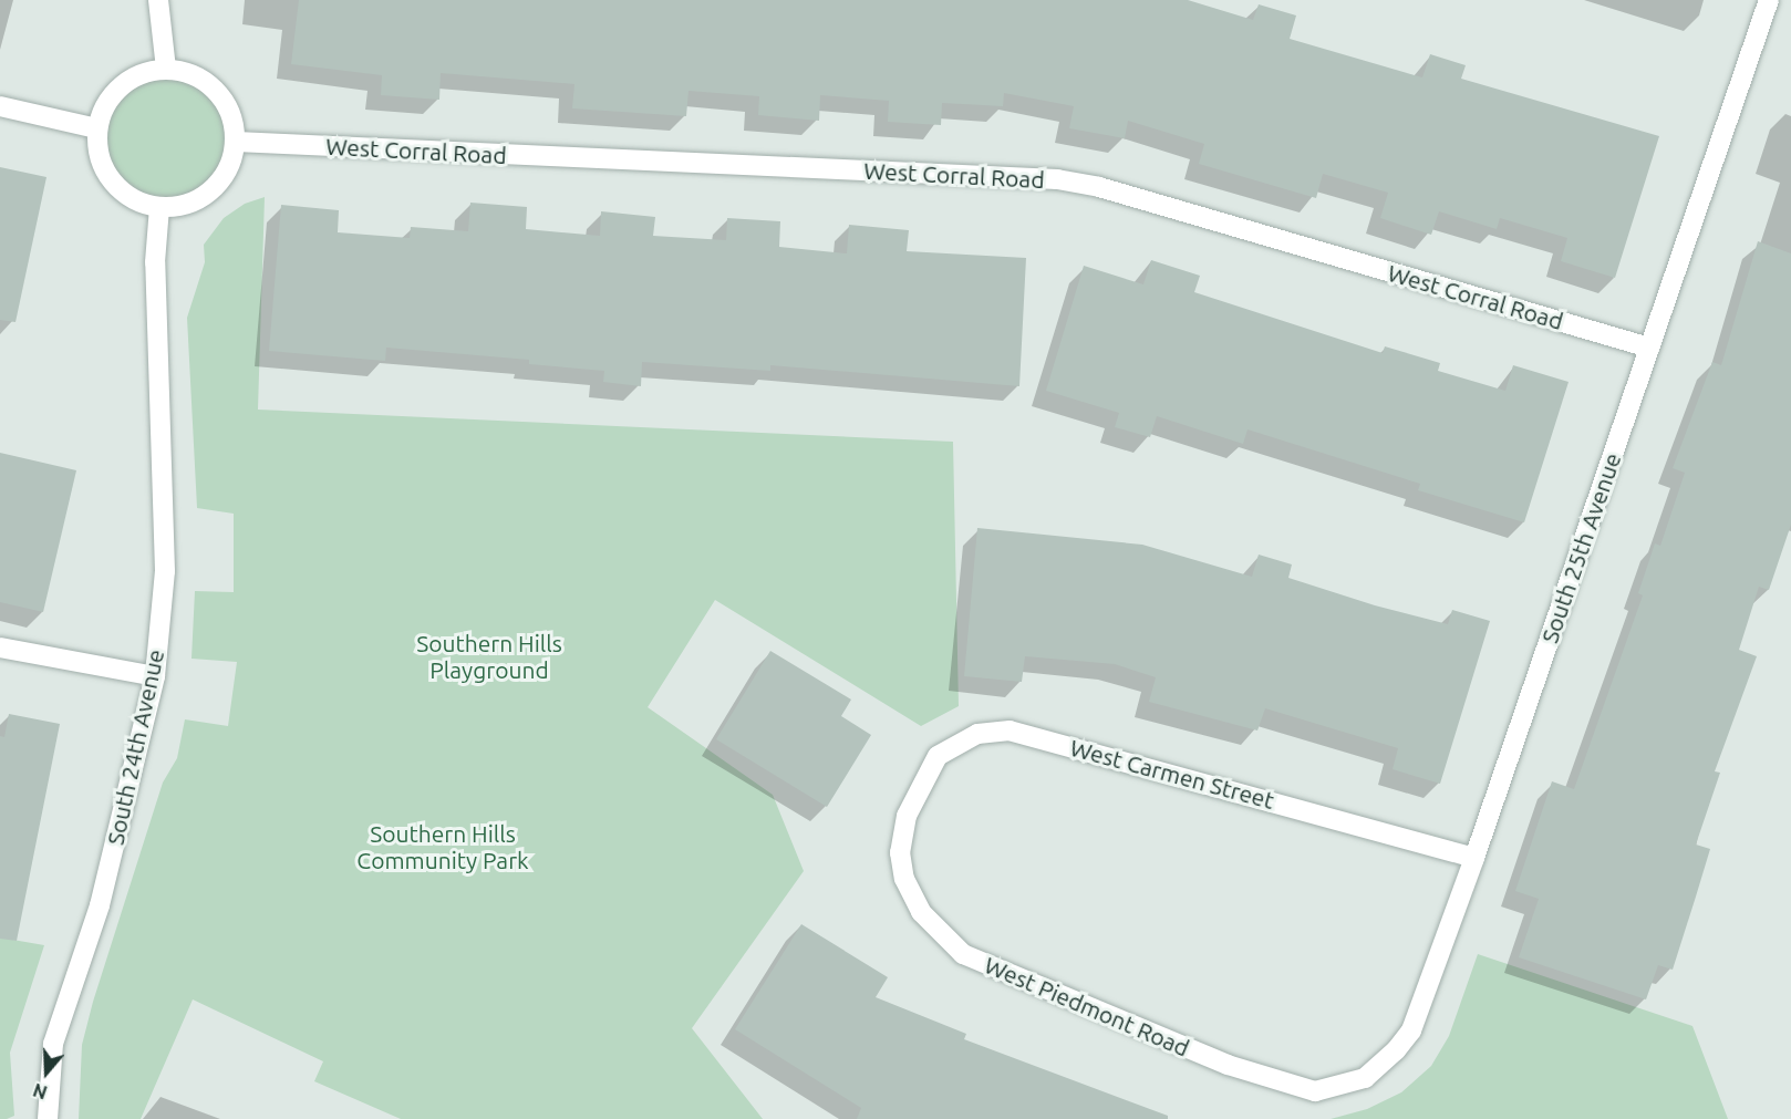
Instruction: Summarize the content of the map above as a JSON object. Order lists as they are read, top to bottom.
{
  "streets": {
    "street": [
      "West Corral Road",
      "South 25th Avenue",
      "South 24th Avenue",
      "West Carmen Street",
      "West Piedmont Road"
    ]
  },
  "crossings": [
    ["West Corral Road", "South 25th Avenue"],
    ["West Corral Road", "South 24th Avenue"],
    ["South 25th Avenue", "West Carmen Street"],
    ["South 25th Avenue", "West Piedmont Road"],
    ["West Carmen Street", "West Piedmont Road"]
  ],
  "parks": ["Southern Hills Playground", "Southern Hills Community Park"],
  "north": "bottom"
}
